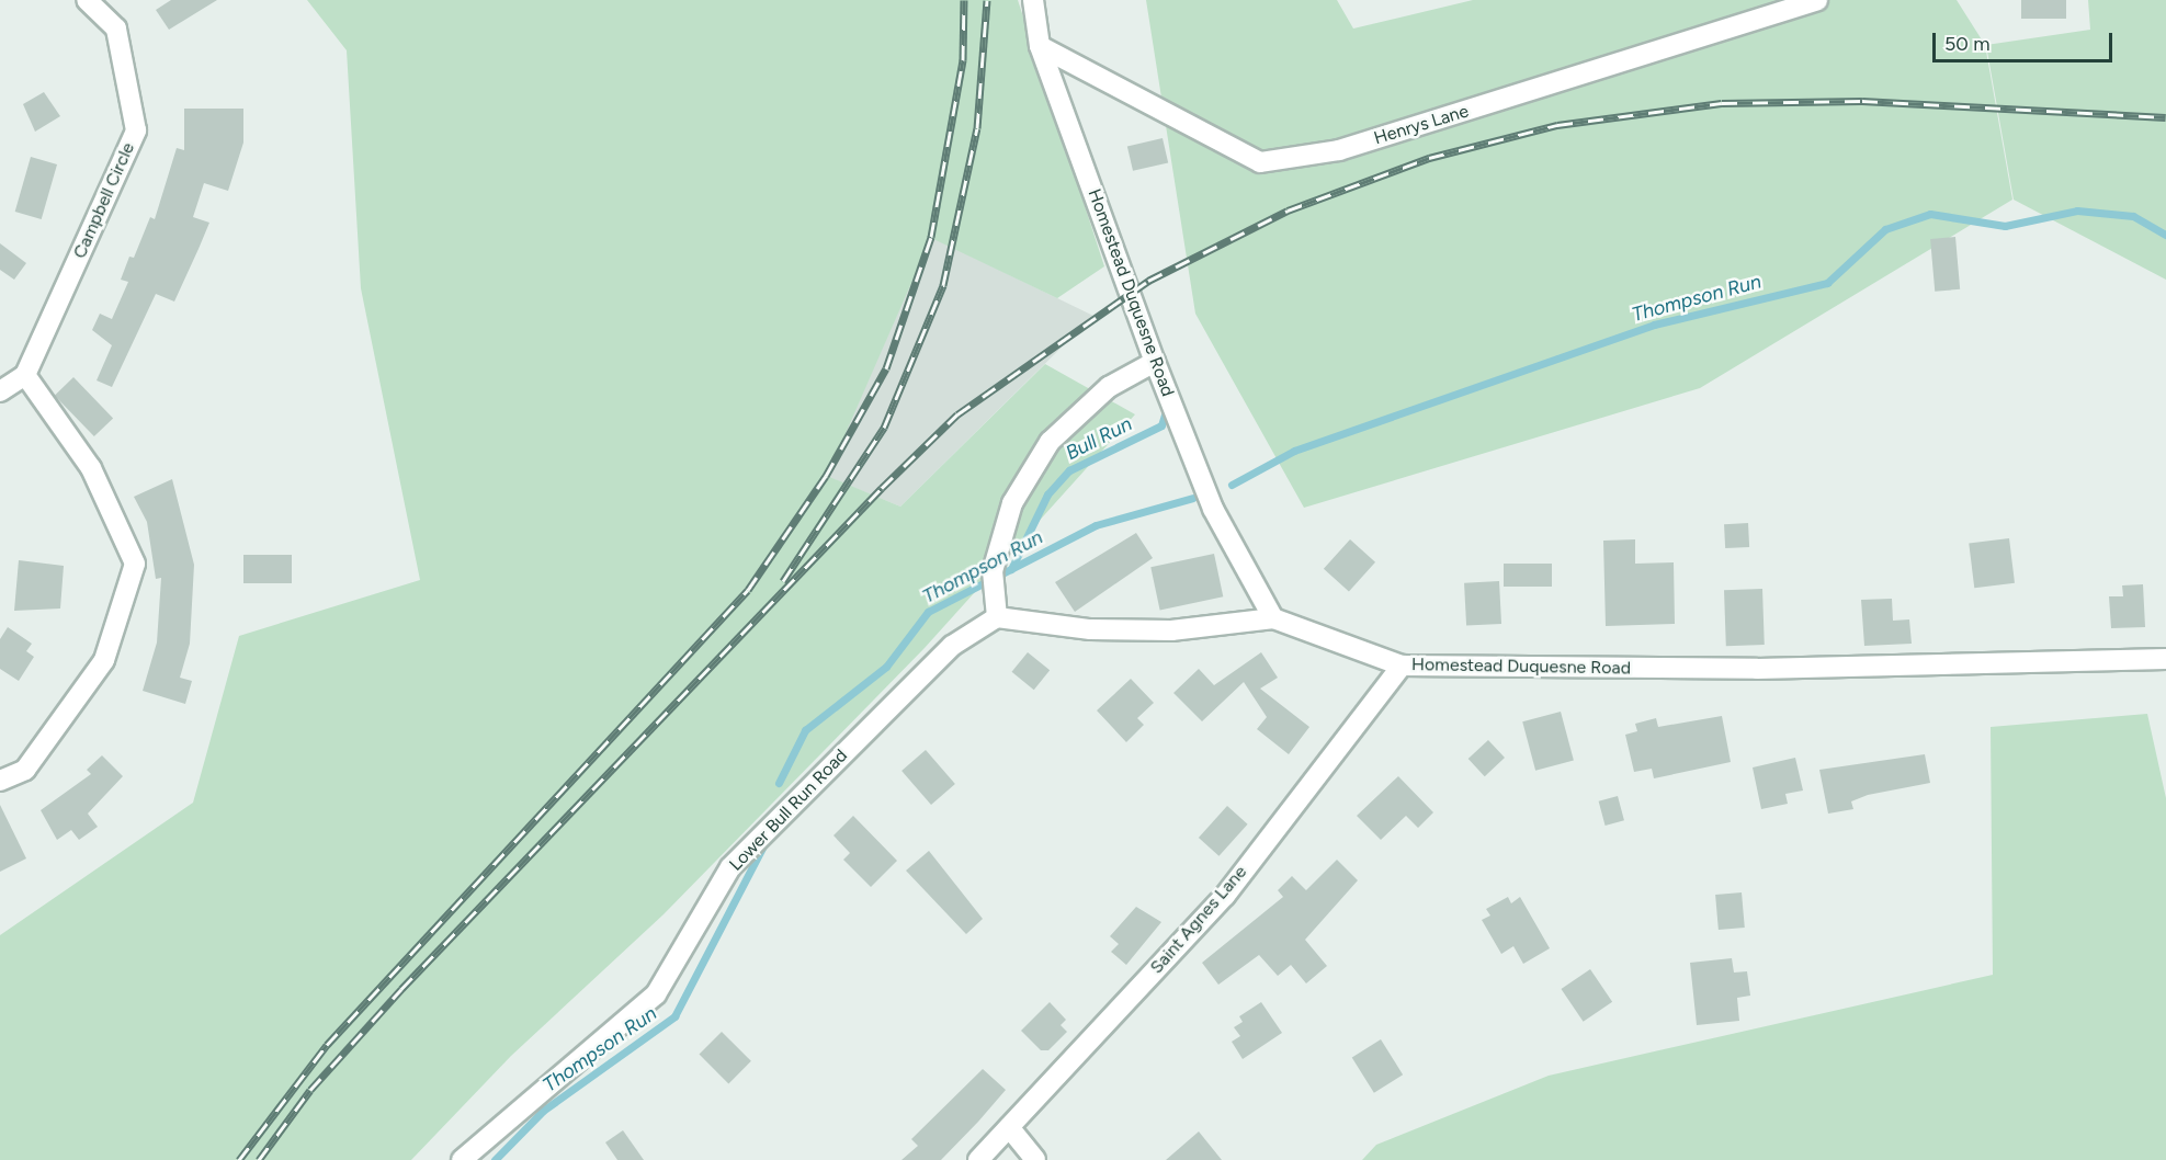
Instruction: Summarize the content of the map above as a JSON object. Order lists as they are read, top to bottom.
{
  "streets": {
    "street": [
      "Henrys Lane",
      "Campbell Circle",
      "Homestead Duquesne Road",
      "Lower Bull Run Road",
      "Saint Agnes Lane"
    ]
  },
  "crossings": [
    ["Henrys Lane", "Homestead Duquesne Road"],
    ["Homestead Duquesne Road", "Saint Agnes Lane"]
  ],
  "water": ["Thompson Run", "Bull Run"],
  "scale_bar": "50 m"
}
